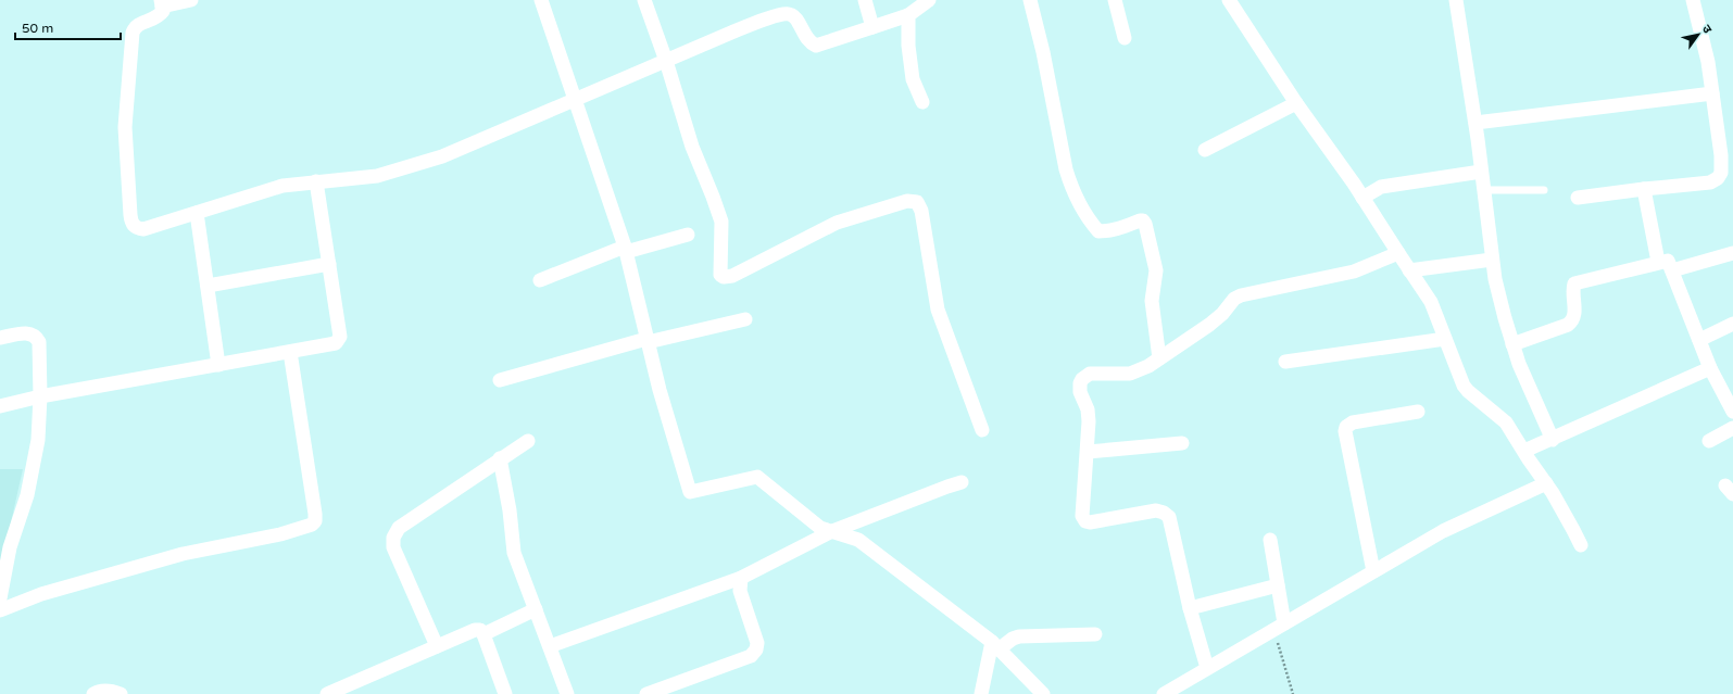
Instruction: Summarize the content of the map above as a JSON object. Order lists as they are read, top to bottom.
{
  "scale_bar": "50 m",
  "north": "top right"
}
